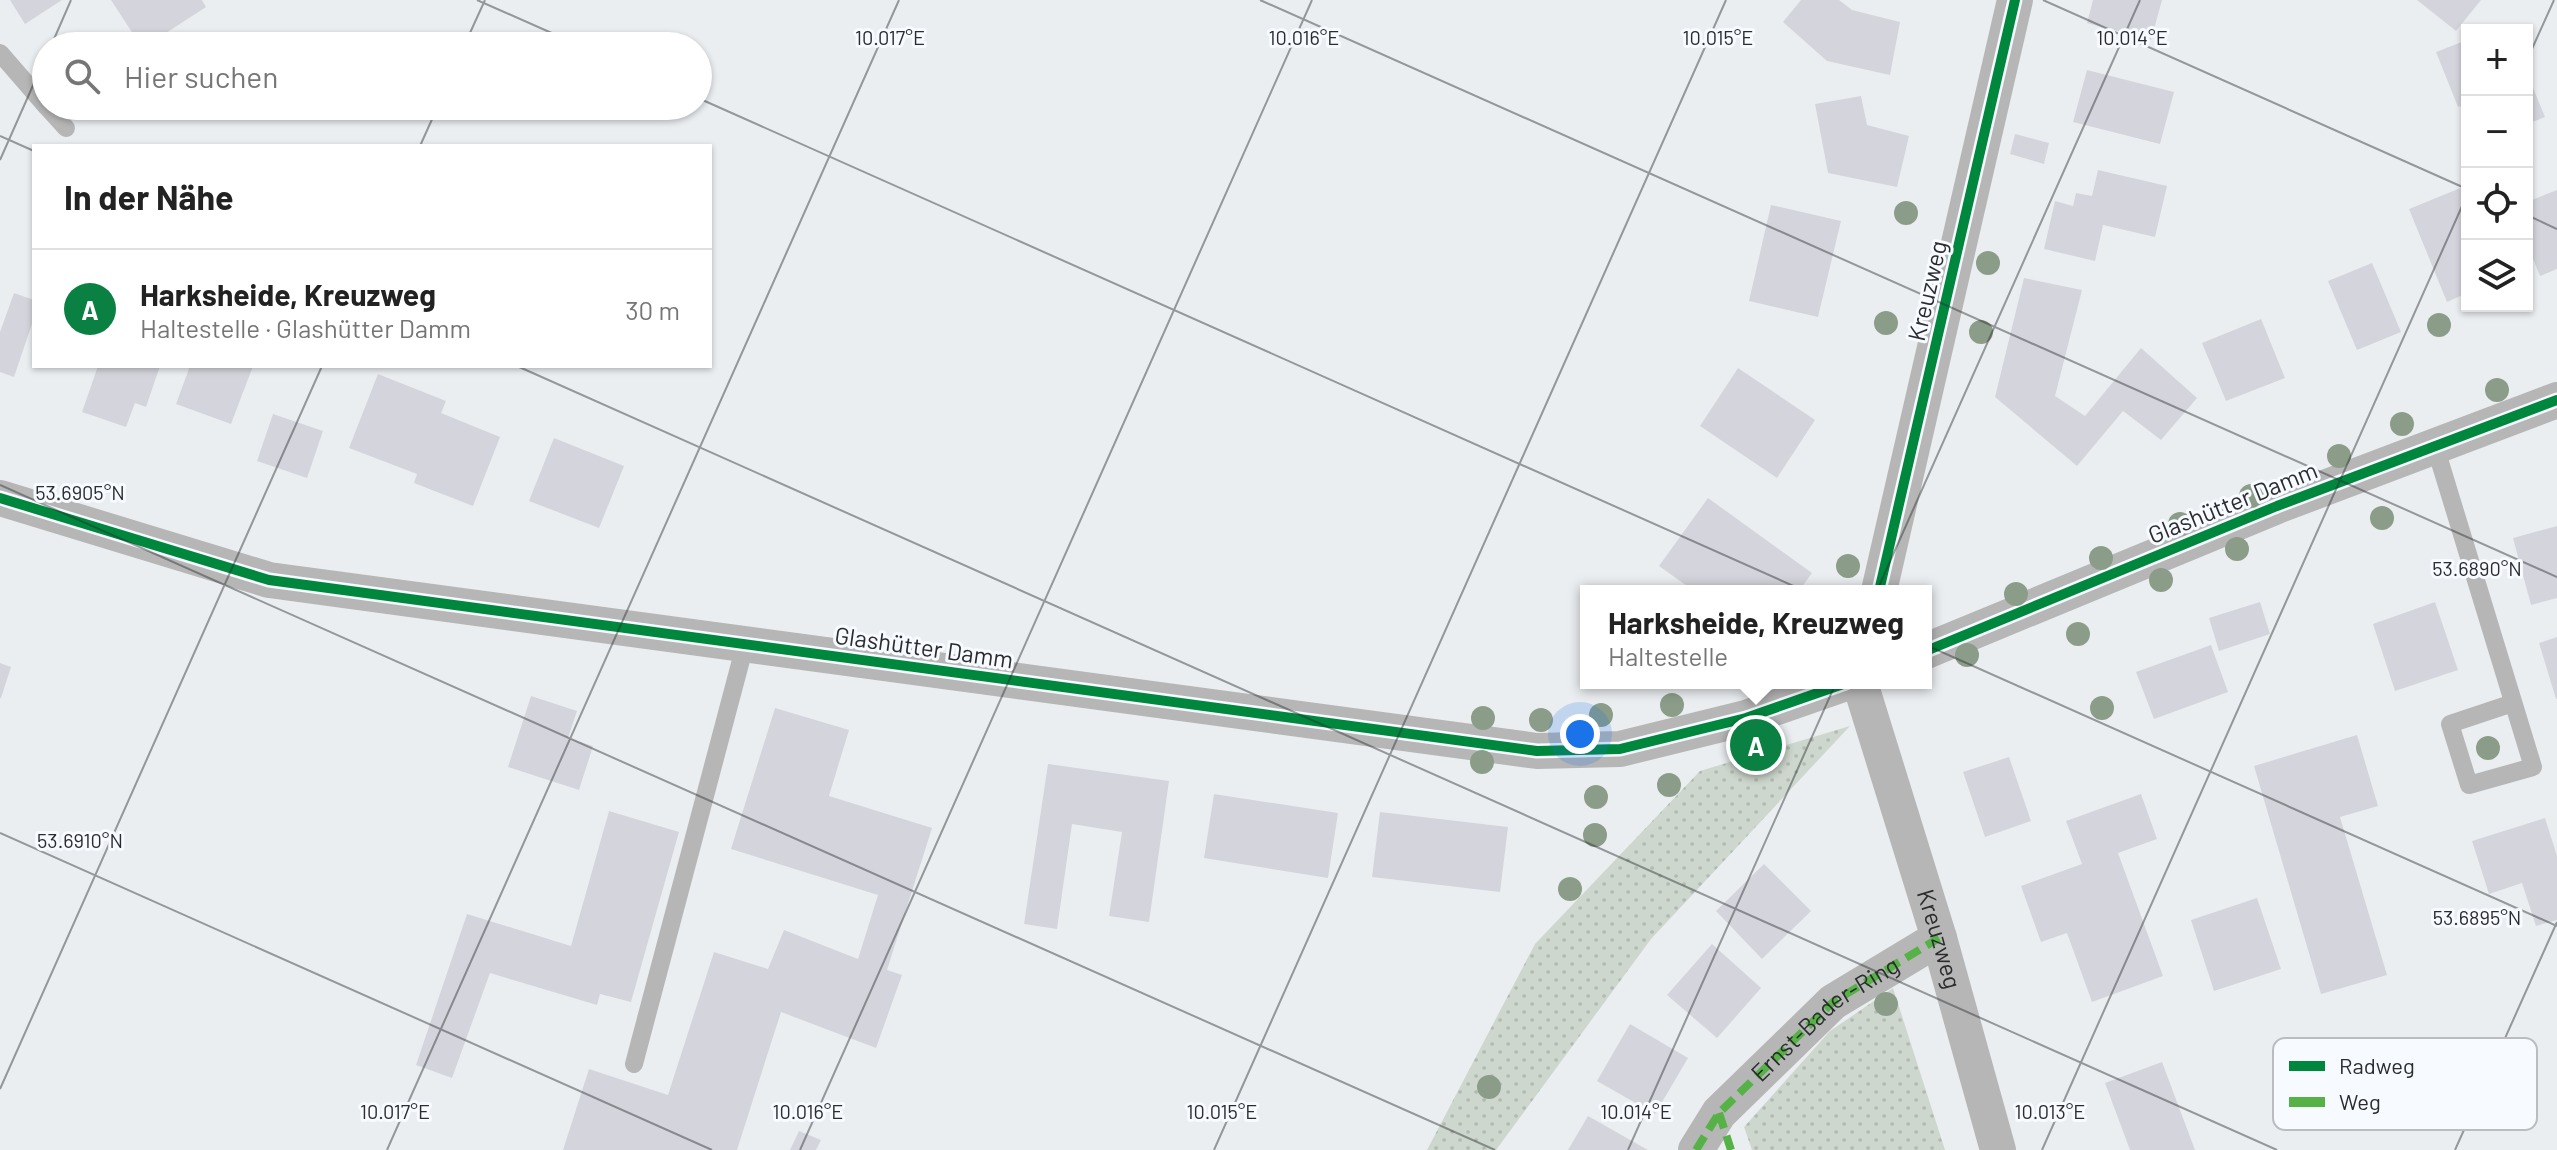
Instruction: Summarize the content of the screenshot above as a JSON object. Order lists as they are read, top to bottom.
{
  "streets": {
    "street": ["Kreuzweg", "Glashütter Damm", "Ernst-Bader-Ring"]
  },
  "crossings": [
    ["Kreuzweg", "Ernst-Bader-Ring"]
  ],
  "legend": ["Radweg", "Weg"],
  "page": {
    "map_buttons": ["+", "−"],
    "search": "Hier suchen",
    "heading": "In der Nähe",
    "list": [
      {
        "mark": "A",
        "name": "Harksheide, Kreuzweg",
        "note": "Haltestelle · Glashütter Damm",
        "value": "30 m"
      }
    ],
    "popup": ["Harksheide, Kreuzweg", "Haltestelle"],
    "pins": "A"
  },
  "coordinates": [
    "10.017°E",
    "10.016°E",
    "10.015°E",
    "10.014°E",
    "53.6905°N",
    "53.6890°N",
    "53.6910°N",
    "53.6895°N",
    "10.013°E"
  ]
}
